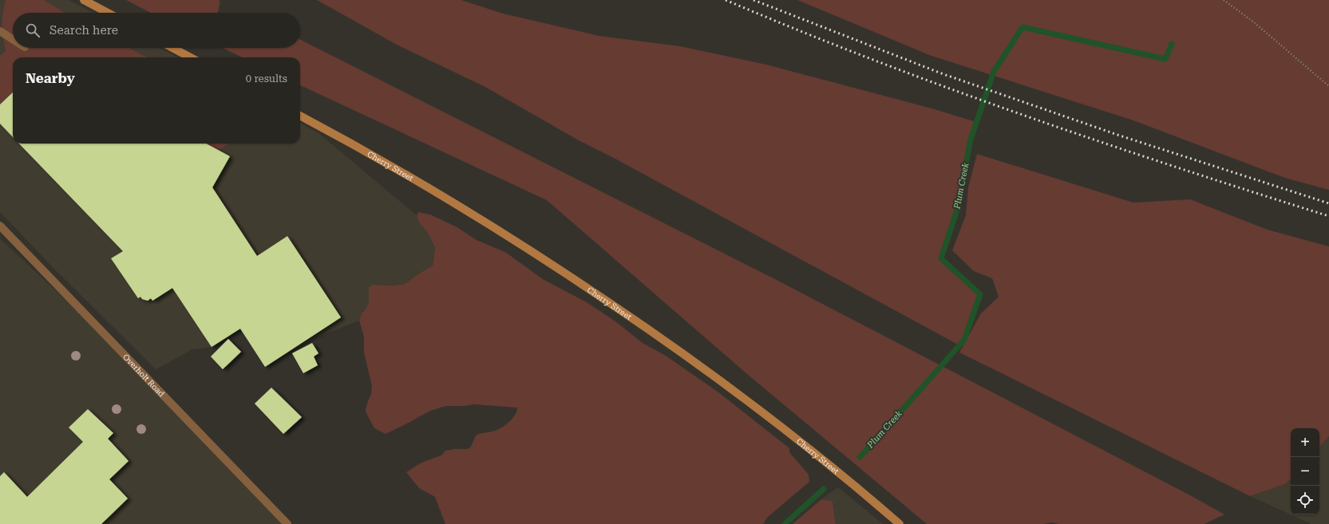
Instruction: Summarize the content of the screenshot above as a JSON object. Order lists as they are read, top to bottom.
{
  "streets": {
    "street": ["Cherry Street", "Overholt Road"]
  },
  "water": ["Plum Creek"],
  "page": {
    "search": "Search here",
    "heading": ["Nearby", "0 results"],
    "map_buttons": ["+", "−"]
  }
}
